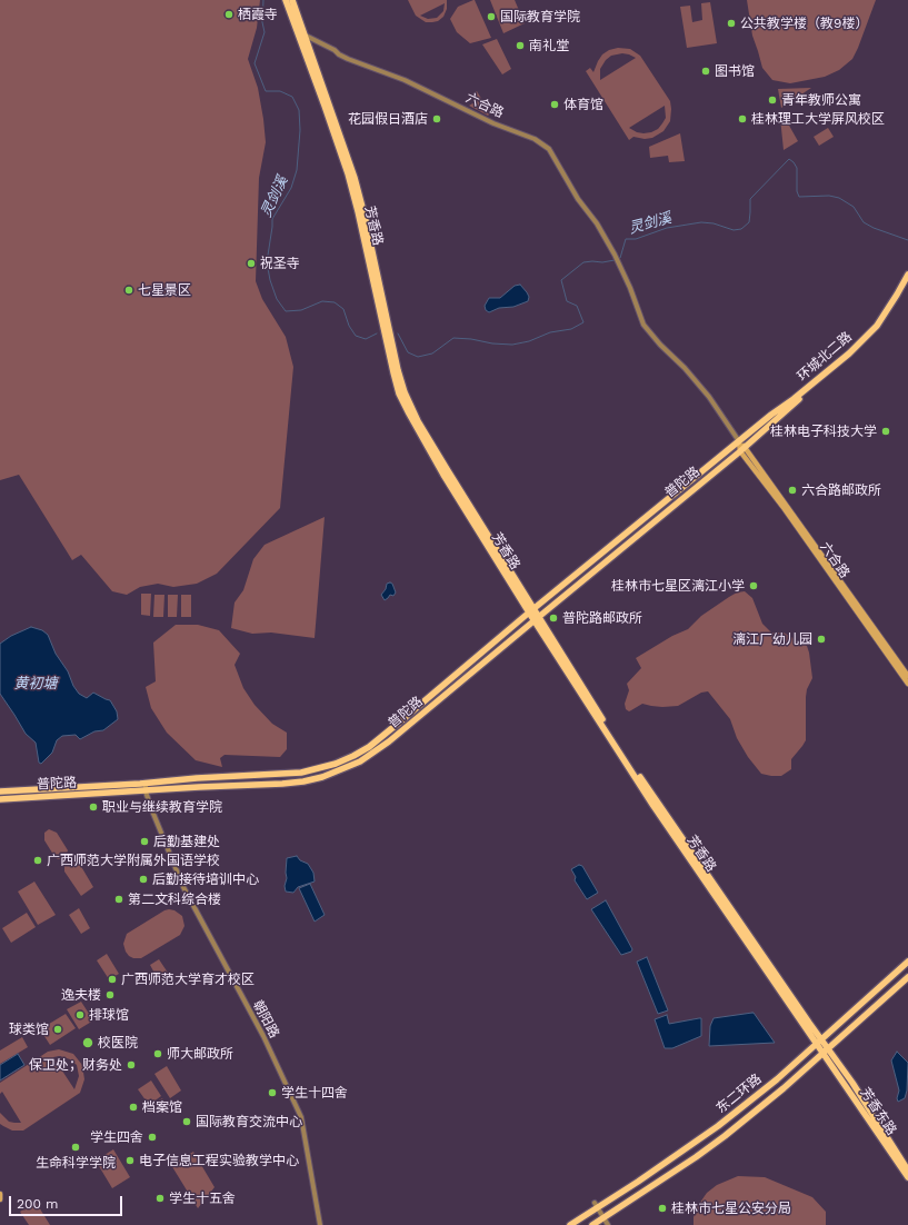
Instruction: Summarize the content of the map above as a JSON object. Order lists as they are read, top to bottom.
{
  "streets": {
    "main road": [
      "六合路",
      "芳香路",
      "环城北二路",
      "普陀路",
      "东二环路",
      "芳香东路"
    ],
    "street": ["朝阳路"]
  },
  "crossings": [
    ["六合路", "芳香路"],
    ["六合路", "环城北二路"],
    ["六合路", "普陀路"],
    ["芳香路", "普陀路"],
    ["芳香路", "东二环路"],
    ["芳香路", "芳香东路"],
    ["环城北二路", "普陀路"],
    ["普陀路", "朝阳路"],
    ["东二环路", "芳香东路"]
  ],
  "water": ["灵剑溪", "黄初塘"],
  "places": [
    "栖霞寺",
    "国际教育学院",
    "公共教学楼（教9楼）",
    "南礼堂",
    "图书馆",
    "青年教师公寓",
    "体育馆",
    "花园假日酒店",
    "桂林理工大学屏风校区",
    "祝圣寺",
    "七星景区",
    "桂林电子科技大学",
    "六合路邮政所",
    "桂林市七星区漓江小学",
    "普陀路邮政所",
    "漓江厂幼儿园",
    "职业与继续教育学院",
    "后勤基建处",
    "广西师范大学附属外国语学校",
    "后勤接待培训中心",
    "第二文科综合楼",
    "广西师范大学育才校区",
    "逸夫楼",
    "排球馆",
    "球类馆",
    "校医院",
    "师大邮政所",
    "保卫处；财务处",
    "学生十四舍",
    "档案馆",
    "国际教育交流中心",
    "学生四舍",
    "生命科学学院",
    "电子信息工程实验教学中心",
    "学生十五舍",
    "桂林市七星公安分局"
  ],
  "scale_bar": "200 m"
}
